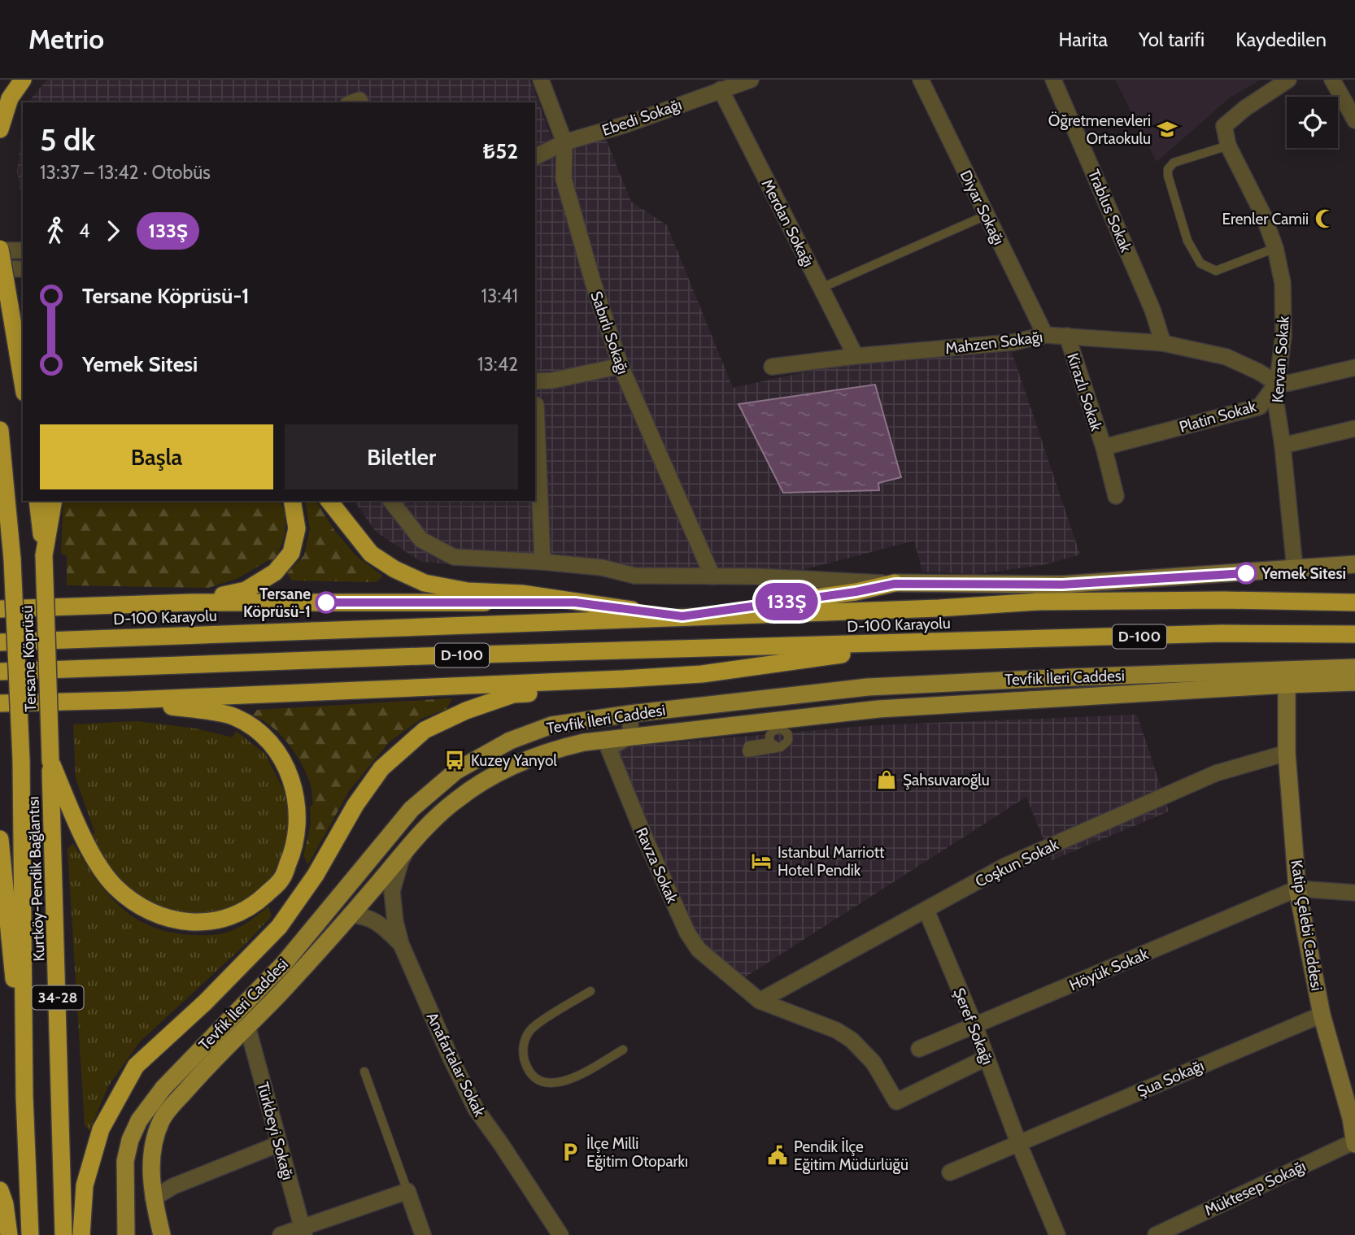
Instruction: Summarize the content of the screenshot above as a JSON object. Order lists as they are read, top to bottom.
{
  "streets": {
    "highway": [
      "D-100 Karayolu",
      "D-100",
      "Tersane Köprüsü",
      "Kurtköy-Pendik Bağlantısı",
      "34-28"
    ],
    "main road": ["Tevfik İleri Caddesi"],
    "street": [
      "Ebedi Sokağı",
      "Diyar Sokağı",
      "Trablus Sokak",
      "Merdan Sokağı",
      "Sabırlı Sokağı",
      "Mahzen Sokağı",
      "Kervan Sokak",
      "Kirazlı Sokak",
      "Platin Sokak",
      "Coşkun Sokak",
      "Ravza Sokak",
      "Katip Çelebi Caddesi",
      "Höyük Sokak",
      "Şeref Sokağı",
      "Anafartalar Sokak",
      "Şua Sokağı",
      "Türkbeyi Sokağı",
      "Müktesep Sokağı"
    ]
  },
  "crossings": [
    ["Ebedi Sokağı", "Merdan Sokağı"],
    ["Ebedi Sokağı", "Sabırlı Sokağı"],
    ["Diyar Sokağı", "Mahzen Sokağı"],
    ["Trablus Sokak", "Mahzen Sokağı"],
    ["Merdan Sokağı", "Mahzen Sokağı"],
    ["Mahzen Sokağı", "Kervan Sokak"],
    ["Mahzen Sokağı", "Kirazlı Sokak"],
    ["Mahzen Sokağı", "Platin Sokak"],
    ["Kervan Sokak", "Platin Sokak"],
    ["Kirazlı Sokak", "Platin Sokak"],
    ["Tersane Köprüsü", "Kurtköy-Pendik Bağlantısı"],
    ["Tersane Köprüsü", "34-28"],
    ["Tevfik İleri Caddesi", "Ravza Sokak"],
    ["Tevfik İleri Caddesi", "Katip Çelebi Caddesi"],
    ["Tevfik İleri Caddesi", "Türkbeyi Sokağı"],
    ["Coşkun Sokak", "Ravza Sokak"],
    ["Coşkun Sokak", "Katip Çelebi Caddesi"],
    ["Coşkun Sokak", "Şeref Sokağı"],
    ["Katip Çelebi Caddesi", "Höyük Sokak"],
    ["Katip Çelebi Caddesi", "Şua Sokağı"],
    ["Katip Çelebi Caddesi", "Müktesep Sokağı"],
    ["Höyük Sokak", "Şeref Sokağı"],
    ["Şeref Sokağı", "Şua Sokağı"]
  ],
  "places": {
    "school or university": ["Öğretmenevleri Ortaokulu"],
    "mosque": ["Erenler Camii"],
    "other": ["Yemek Sitesi", "Tersane Köprüsü-1"],
    "bus stop": ["Kuzey Yanyol"],
    "shop": ["Şahsuvaroğlu"],
    "hotel": ["Istanbul Marriott Hotel Pendik"],
    "parking": ["İlçe Milli Eğitim Otoparkı"],
    "public building": ["Pendik İlçe Eğitim Müdürlüğü"]
  },
  "lines": ["bus line 133Ş"],
  "page": {
    "header": "Metrio",
    "nav": ["Harita", "Yol tarifi", "Kaydedilen"],
    "on_map": "133Ş",
    "heading": ["5 dk", "13:37 – 13:42 · Otobüs", "₺52"],
    "legs": ["4", "133Ş"],
    "list": [
      {
        "name": "Tersane Köprüsü-1",
        "value": "13:41"
      },
      {
        "name": "Yemek Sitesi",
        "value": "13:42"
      }
    ],
    "buttons": ["Başla", "Biletler"]
  }
}
